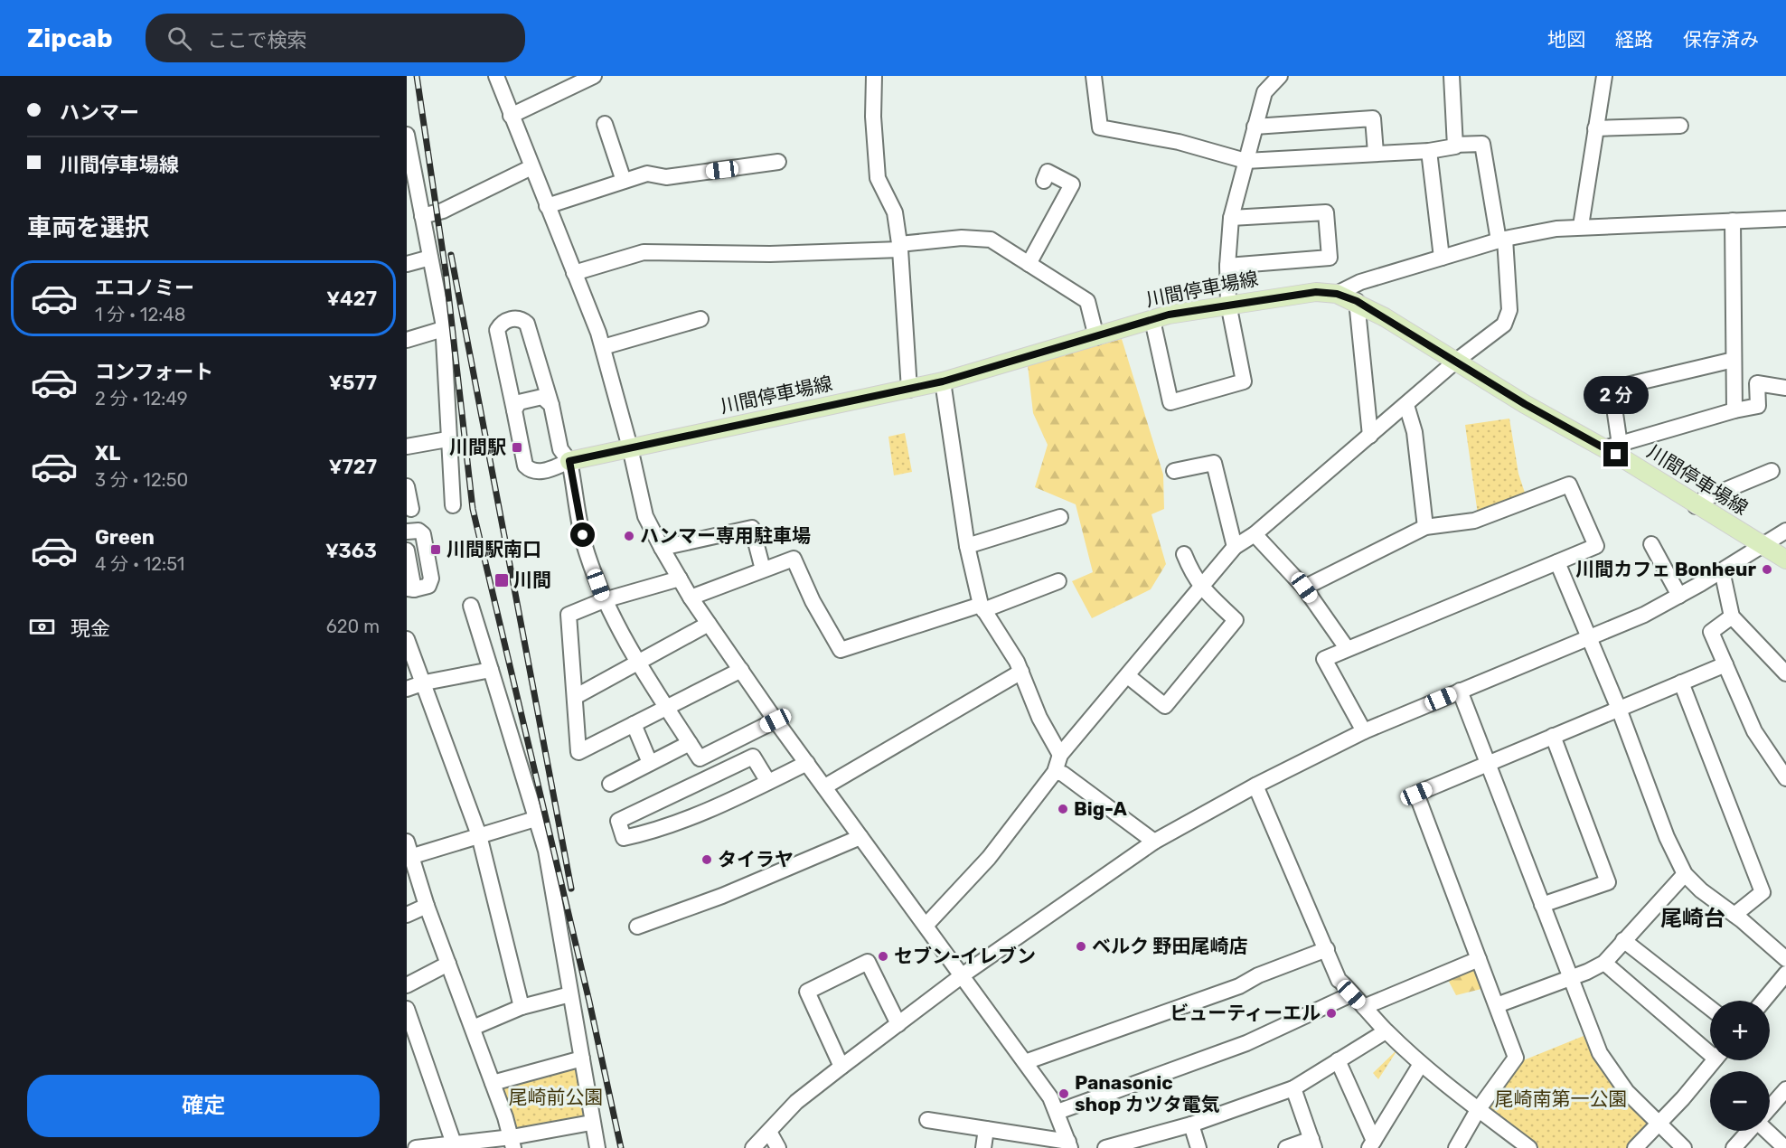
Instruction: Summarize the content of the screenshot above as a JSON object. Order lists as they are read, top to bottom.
{
  "streets": {
    "main road": ["川間停車場線"]
  },
  "districts": ["尾崎台"],
  "parks": ["尾崎前公園", "尾崎南第一公園"],
  "places": {
    "transit": ["川間駅", "川間駅南口", "川間"],
    "other": [
      "ハンマー専用駐車場",
      "川間カフェ Bonheur",
      "Big-A",
      "タイラヤ",
      "ベルク 野田尾崎店",
      "セブン-イレブン",
      "ビューティーエル",
      "Panasonic shop カツタ電気"
    ]
  },
  "page": {
    "header": "Zipcab",
    "search": "ここで検索",
    "nav": ["地図", "経路", "保存済み"],
    "banner": ["ハンマー", "川間停車場線"],
    "heading": "車両を選択",
    "list": [
      {
        "name": "エコノミー",
        "note": "1 分 · 12:48",
        "value": "¥427"
      },
      {
        "name": "コンフォート",
        "note": "2 分 · 12:49",
        "value": "¥577"
      },
      {
        "name": "XL",
        "note": "3 分 · 12:50",
        "value": "¥727"
      },
      {
        "name": "Green",
        "note": "4 分 · 12:51",
        "value": "¥363"
      }
    ],
    "bubble": "2 分",
    "pay": ["現金", "620 m"],
    "map_buttons": ["+", "−"],
    "buttons": "確定"
  }
}
